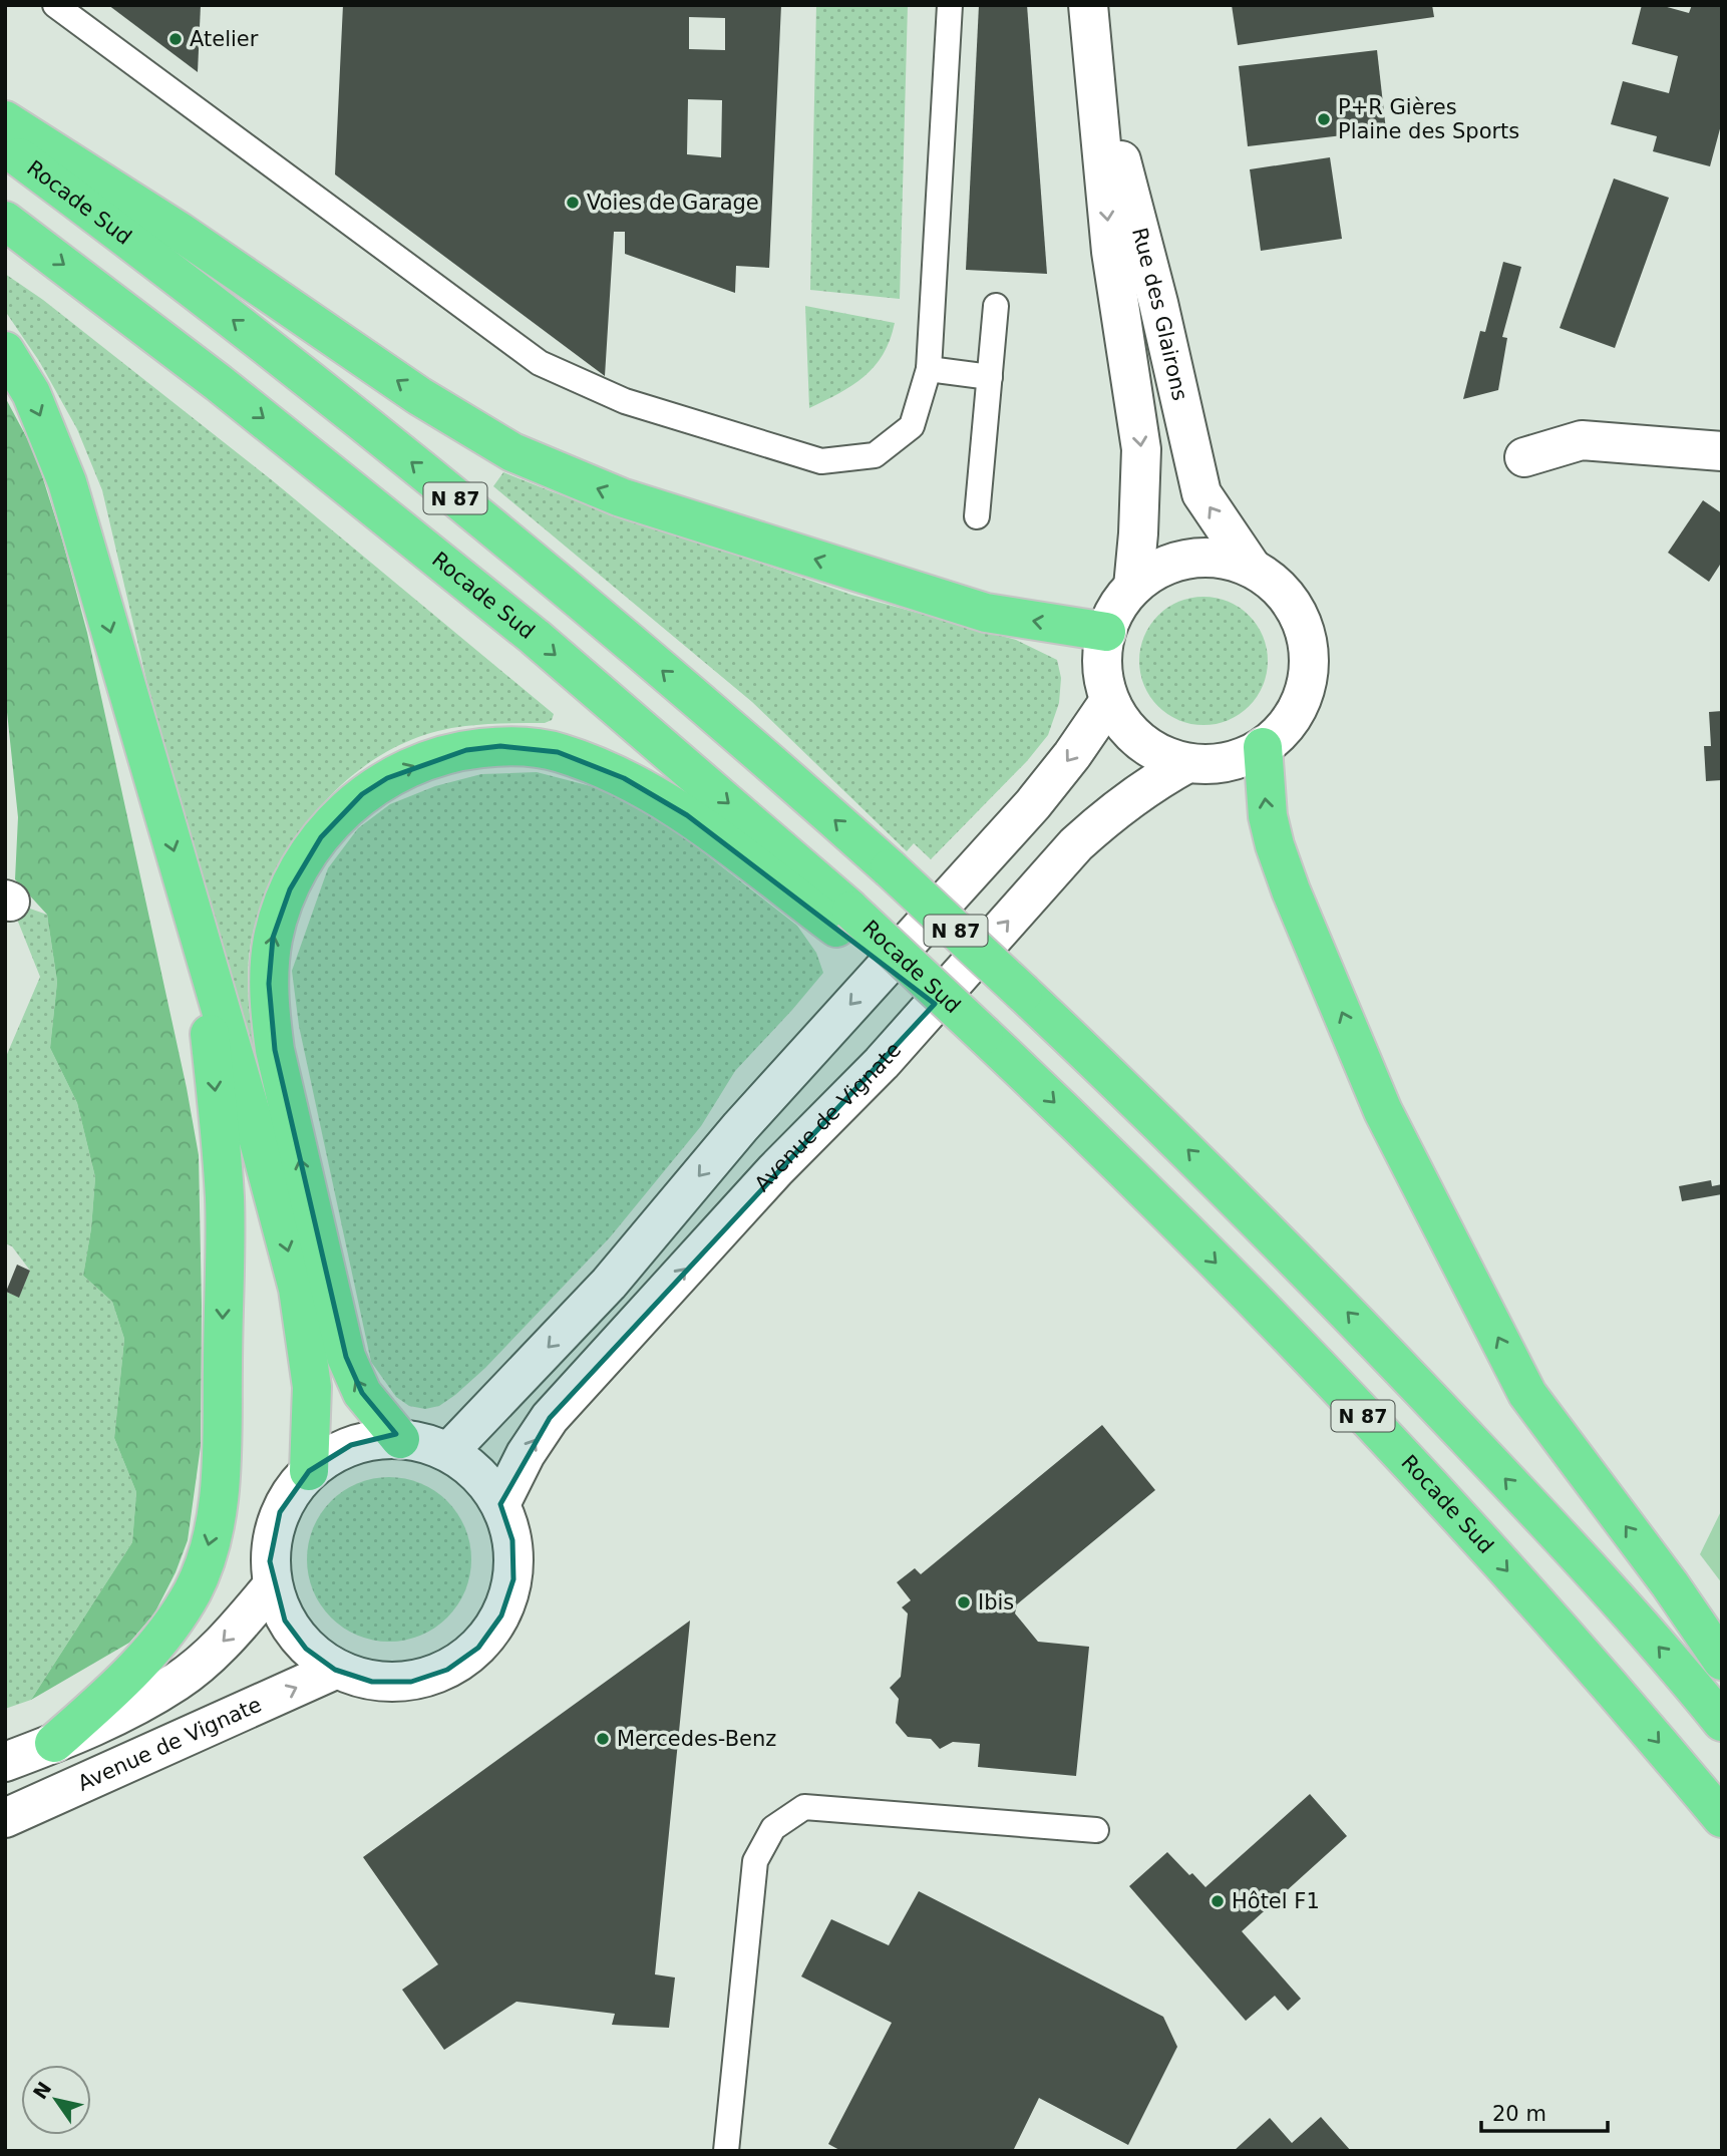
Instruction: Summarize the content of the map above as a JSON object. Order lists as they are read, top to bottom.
{
  "streets": {
    "highway": ["Rocade Sud", "N 87"],
    "street": ["Rue des Glairons", "Avenue de Vignate"]
  },
  "crossings": [
    ["Rue des Glairons", "Avenue de Vignate"]
  ],
  "places": [
    "Atelier",
    "P+R Gières Plaine des Sports",
    "Voies de Garage",
    "Ibis",
    "Mercedes-Benz",
    "Hôtel F1"
  ],
  "scale_bar": "20 m",
  "north": "top left"
}
